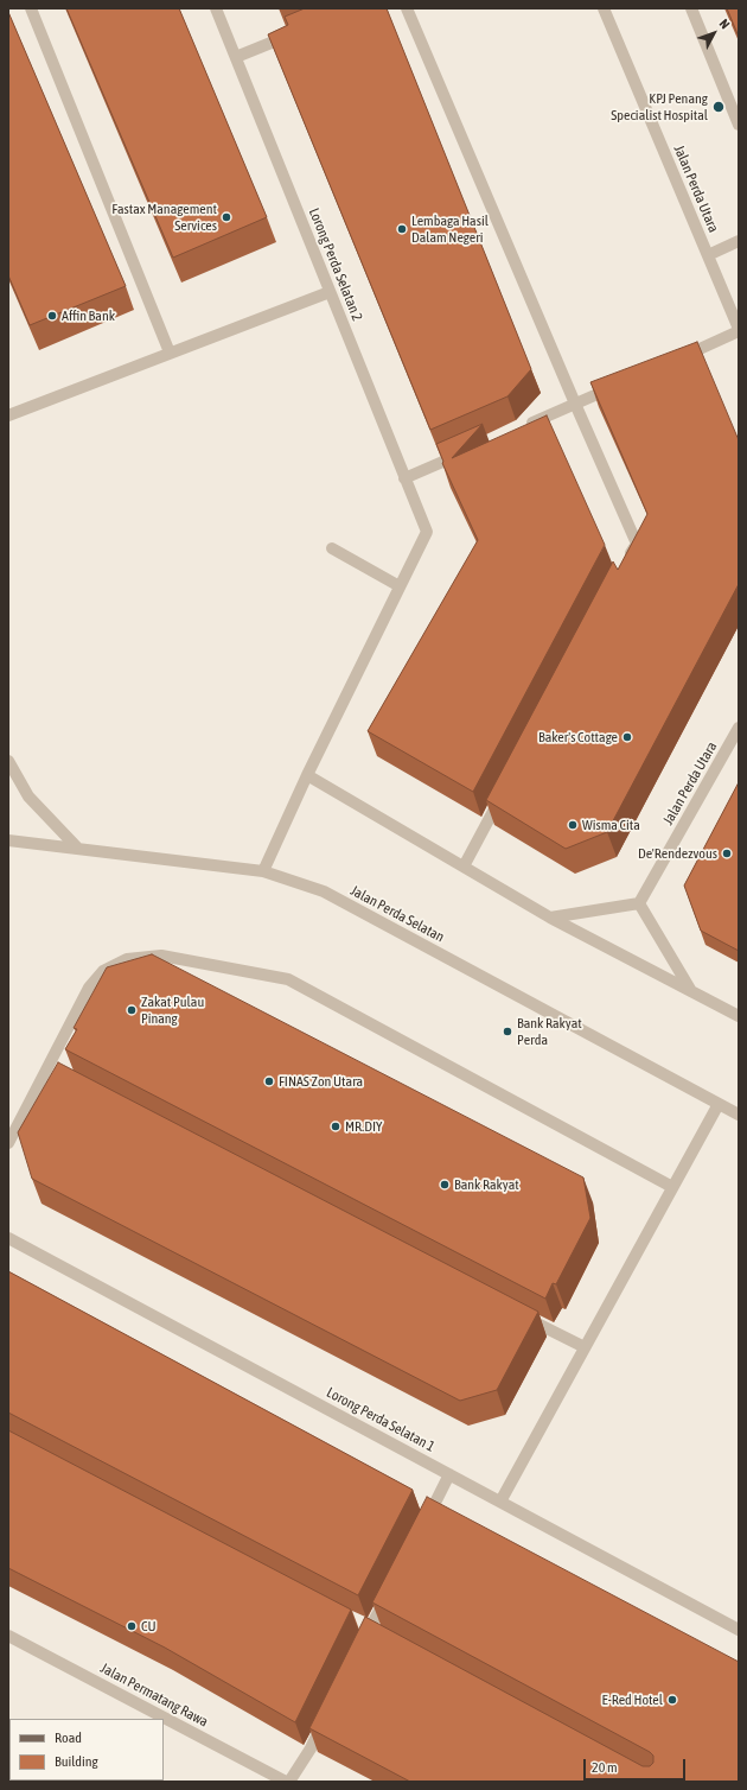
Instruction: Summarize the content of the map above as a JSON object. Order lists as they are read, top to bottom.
{
  "streets": {
    "street": [
      "Jalan Perda Utara",
      "Lorong Perda Selatan 2",
      "Jalan Perda Selatan",
      "Lorong Perda Selatan 1",
      "Jalan Permatang Rawa"
    ]
  },
  "places": [
    "KPJ Penang Specialist Hospital",
    "Fastax Management Services",
    "Lembaga Hasil Dalam Negeri",
    "Affin Bank",
    "Baker's Cottage",
    "Wisma Cita",
    "De'Rendezvous",
    "Zakat Pulau Pinang",
    "Bank Rakyat Perda",
    "FINAS Zon Utara",
    "MR.DIY",
    "Bank Rakyat",
    "CU",
    "E-Red Hotel"
  ],
  "legend": ["Road", "Building"],
  "scale_bar": "20 m",
  "north": "top right"
}
